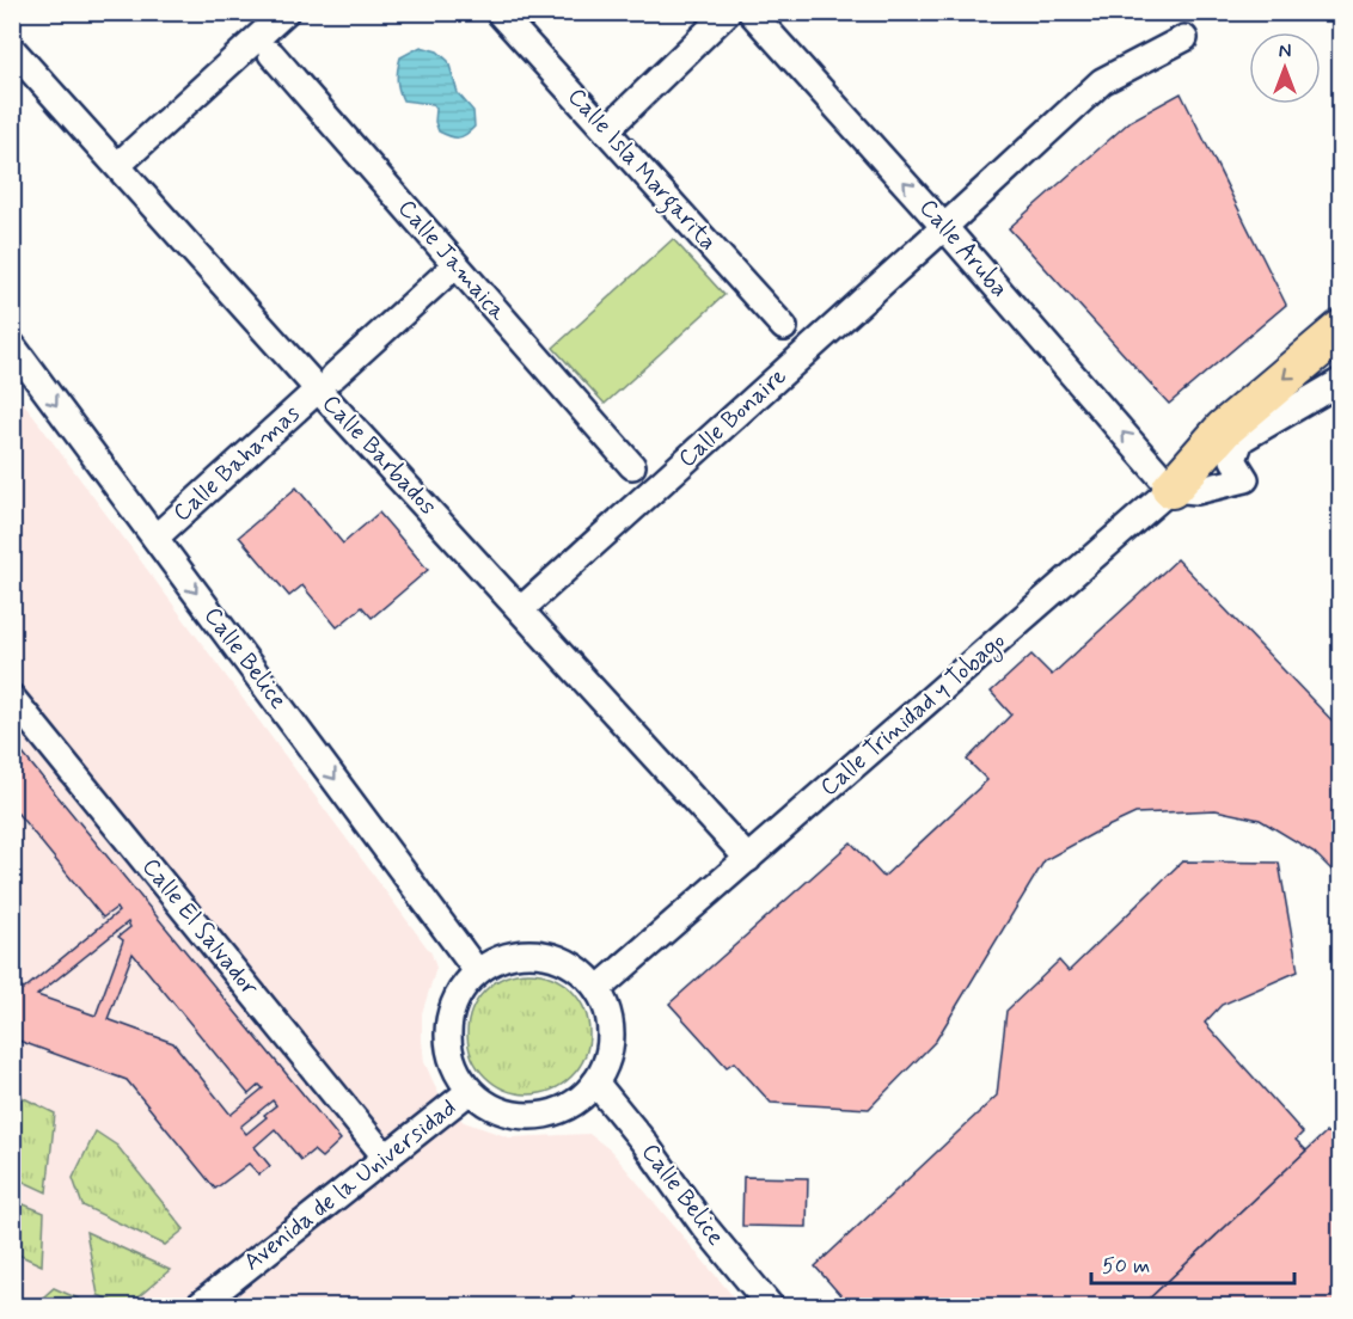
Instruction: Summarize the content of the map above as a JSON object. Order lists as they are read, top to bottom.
{
  "streets": {
    "street": [
      "Calle Isla Margarita",
      "Calle Aruba",
      "Calle Jamaica",
      "Calle Bonaire",
      "Calle Barbados",
      "Calle Bahamas",
      "Calle Belice",
      "Calle Trinidad y Tobago",
      "Calle El Salvador",
      "Avenida de la Universidad"
    ]
  },
  "crossings": [
    ["Calle Aruba", "Calle Bonaire"],
    ["Calle Aruba", "Calle Trinidad y Tobago"],
    ["Calle Jamaica", "Calle Bahamas"],
    ["Calle Bonaire", "Calle Barbados"],
    ["Calle Barbados", "Calle Bahamas"],
    ["Calle Barbados", "Calle Trinidad y Tobago"],
    ["Calle Bahamas", "Calle Belice"],
    ["Calle Belice", "Calle Trinidad y Tobago"],
    ["Calle Belice", "Avenida de la Universidad"],
    ["Calle Trinidad y Tobago", "Avenida de la Universidad"],
    ["Calle El Salvador", "Avenida de la Universidad"]
  ],
  "one_way": ["Calle Aruba", "Calle Belice"],
  "scale_bar": "50 m",
  "north": "top"
}
